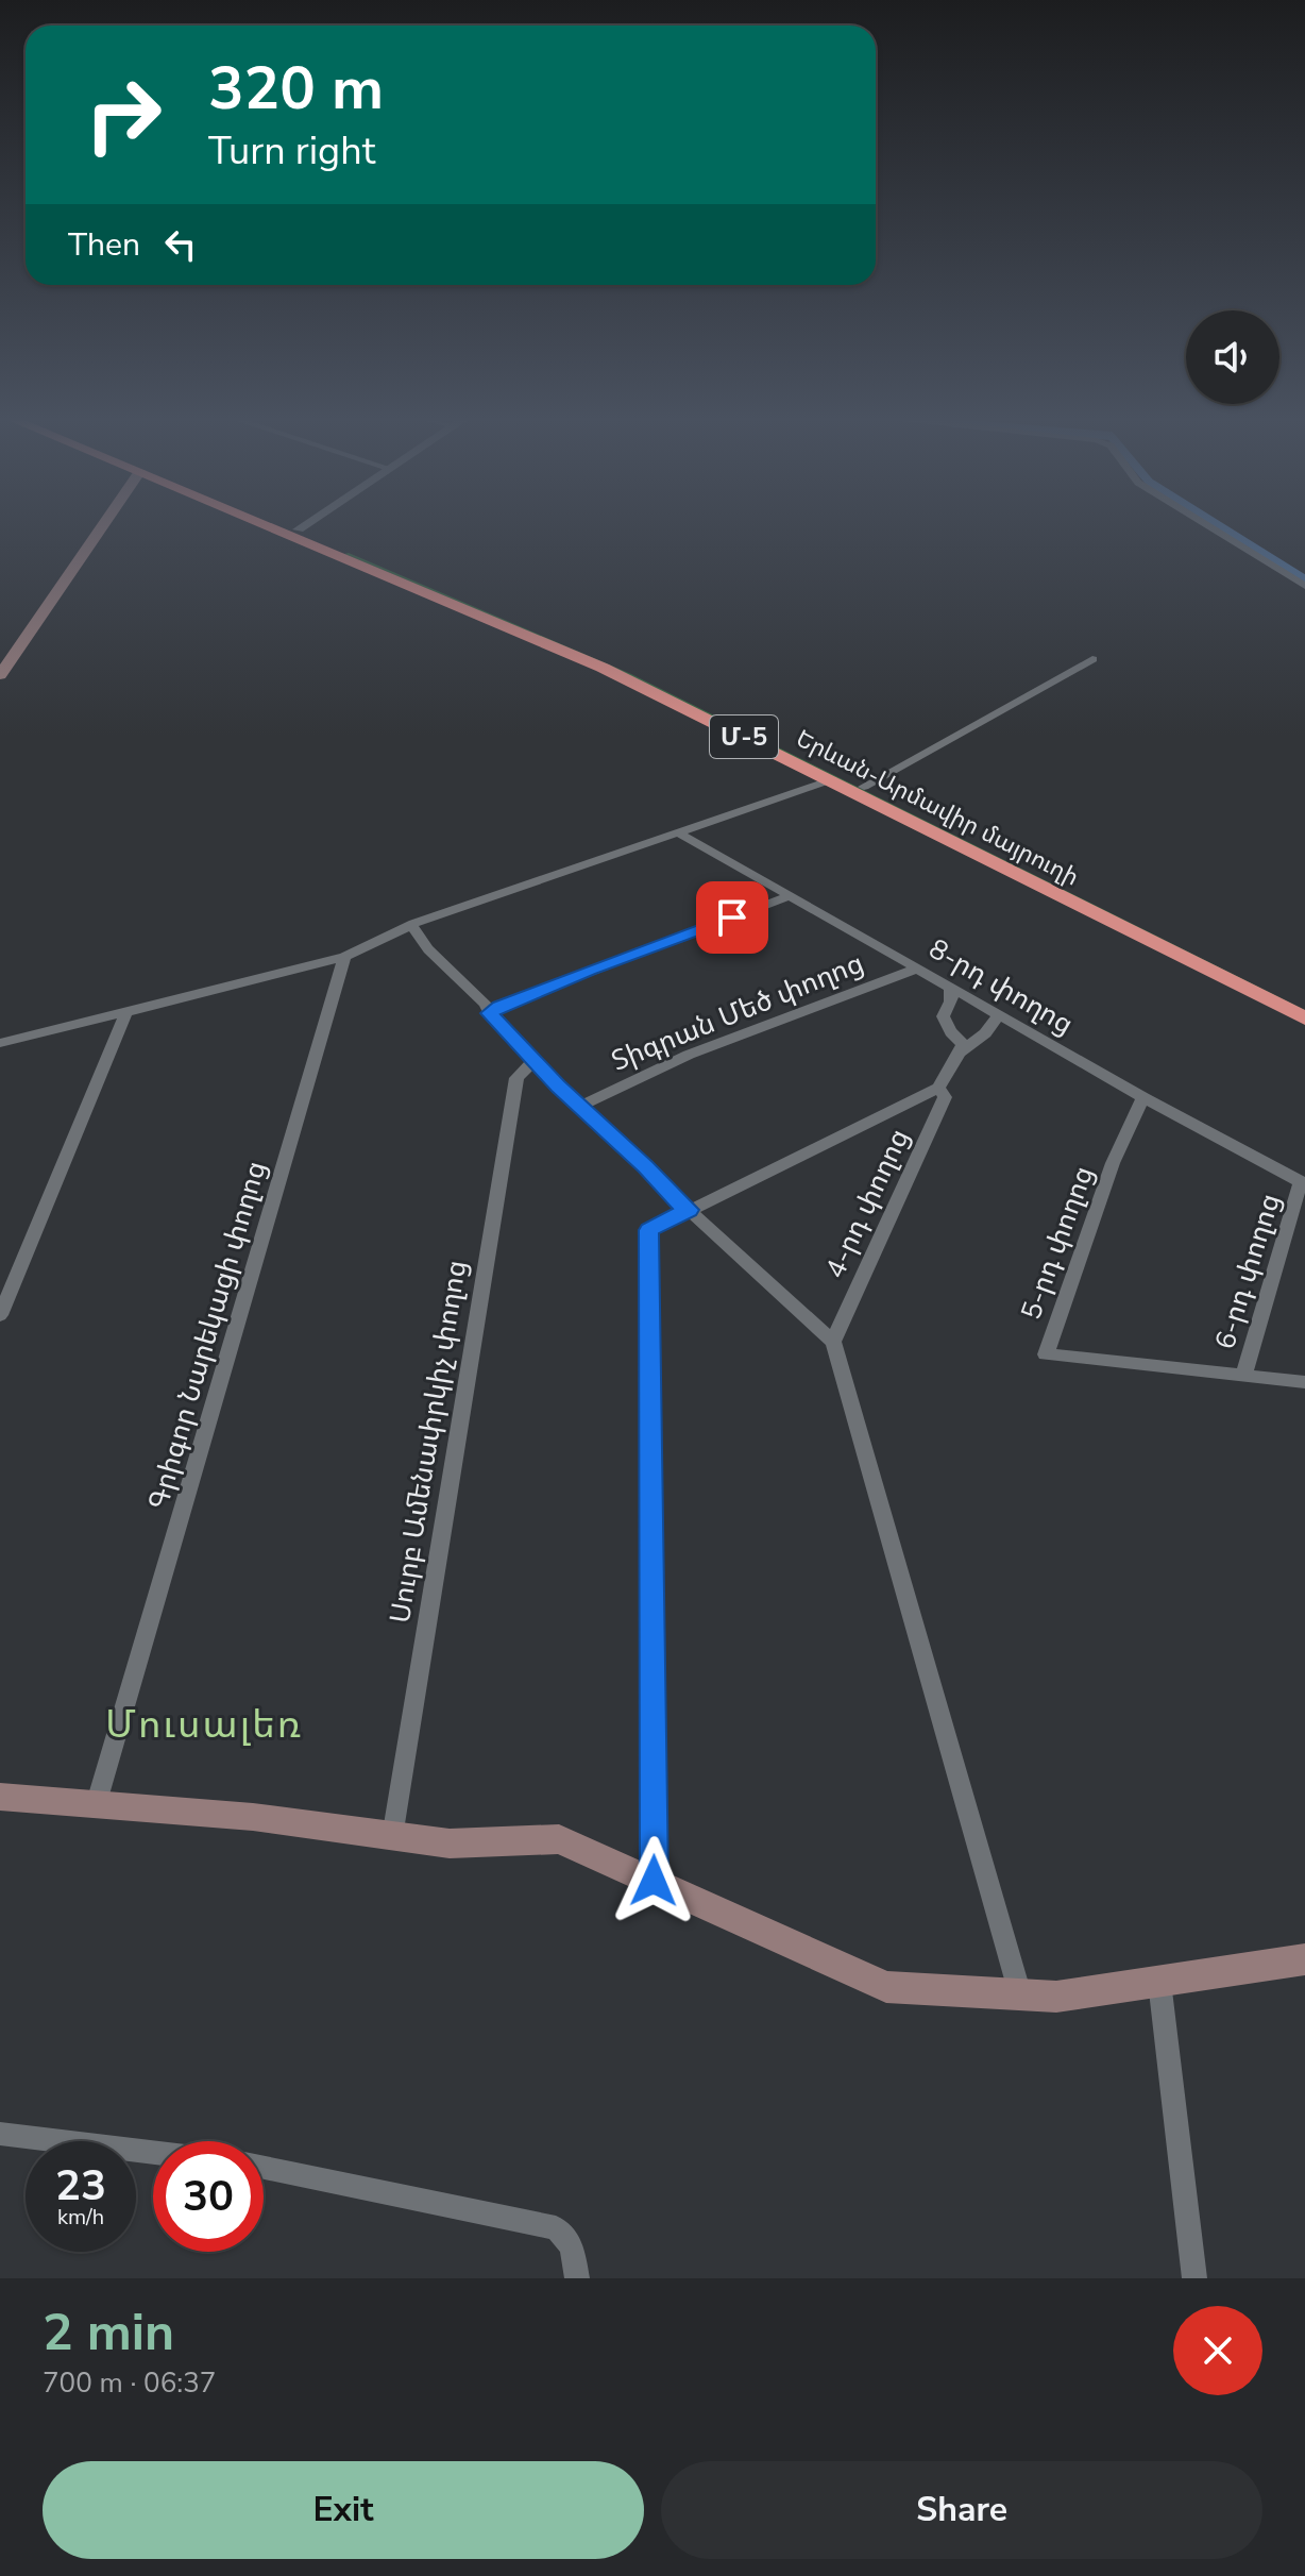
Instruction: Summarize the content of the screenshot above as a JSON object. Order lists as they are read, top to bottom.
{
  "streets": {
    "highway": ["Մ-5", "Երևան-Արմավիր մայրուղի"],
    "street": [
      "8-րդ փողոց",
      "Տիգրան Մեծ փողոց",
      "4-րդ փողոց",
      "5-րդ փողոց",
      "6-րդ փողոց",
      "Գրիգոր Նարեկացի փողոց",
      "Սուրբ Ամենափրկիչ փողոց"
    ]
  },
  "crossings": [
    ["Մ-5", "Երևան-Արմավիր մայրուղի"],
    ["8-րդ փողոց", "Տիգրան Մեծ փողոց"],
    ["8-րդ փողոց", "5-րդ փողոց"],
    ["8-րդ փողոց", "6-րդ փողոց"],
    ["5-րդ փողոց", "6-րդ փողոց"]
  ],
  "districts": ["Մուսալեռ"],
  "page": {
    "turn": ["320 m", "Turn right"],
    "then": "Then",
    "speed": "23 km/h",
    "limit": "30",
    "heading": ["2 min", "700 m · 06:37"],
    "buttons": ["Exit", "Share"]
  }
}
